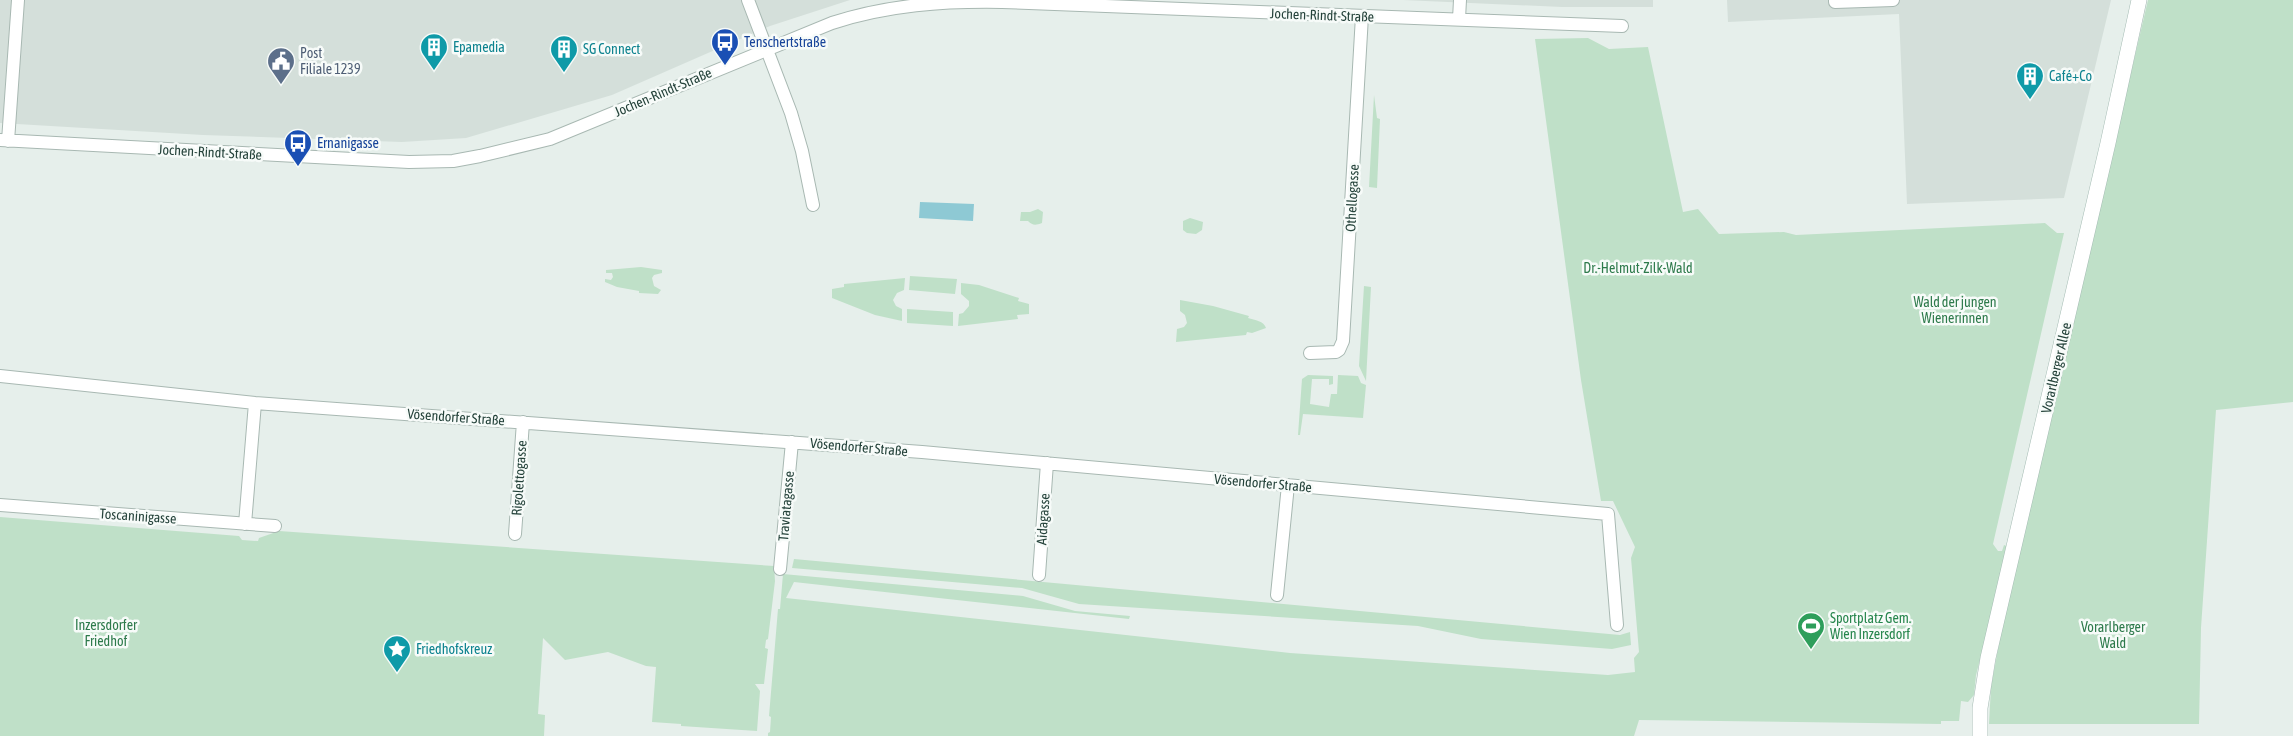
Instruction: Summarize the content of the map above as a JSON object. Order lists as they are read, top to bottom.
{
  "streets": {
    "main road": ["Vorarlberger Allee"],
    "street": [
      "Jochen-Rindt-Straße",
      "Othellogasse",
      "Vösendorfer Straße",
      "Rigolettogasse",
      "Traviatagasse",
      "Toscaninigasse",
      "Aidagasse"
    ]
  },
  "crossings": [
    ["Jochen-Rindt-Straße", "Othellogasse"],
    ["Vösendorfer Straße", "Rigolettogasse"],
    ["Vösendorfer Straße", "Traviatagasse"],
    ["Vösendorfer Straße", "Aidagasse"]
  ],
  "parks": [
    "Dr.-Helmut-Zilk-Wald",
    "Wald der jungen Wienerinnen",
    "Inzersdorfer Friedhof",
    "Vorarlberger Wald"
  ],
  "places": {
    "bus stop": ["Tenschertstraße", "Ernanigasse"],
    "building": ["Epamedia", "SG Connect", "Café+Co"],
    "public building": ["Post Filiale 1239"],
    "sports": ["Sportplatz Gem. Wien Inzersdorf"],
    "place": ["Friedhofskreuz"]
  }
}
